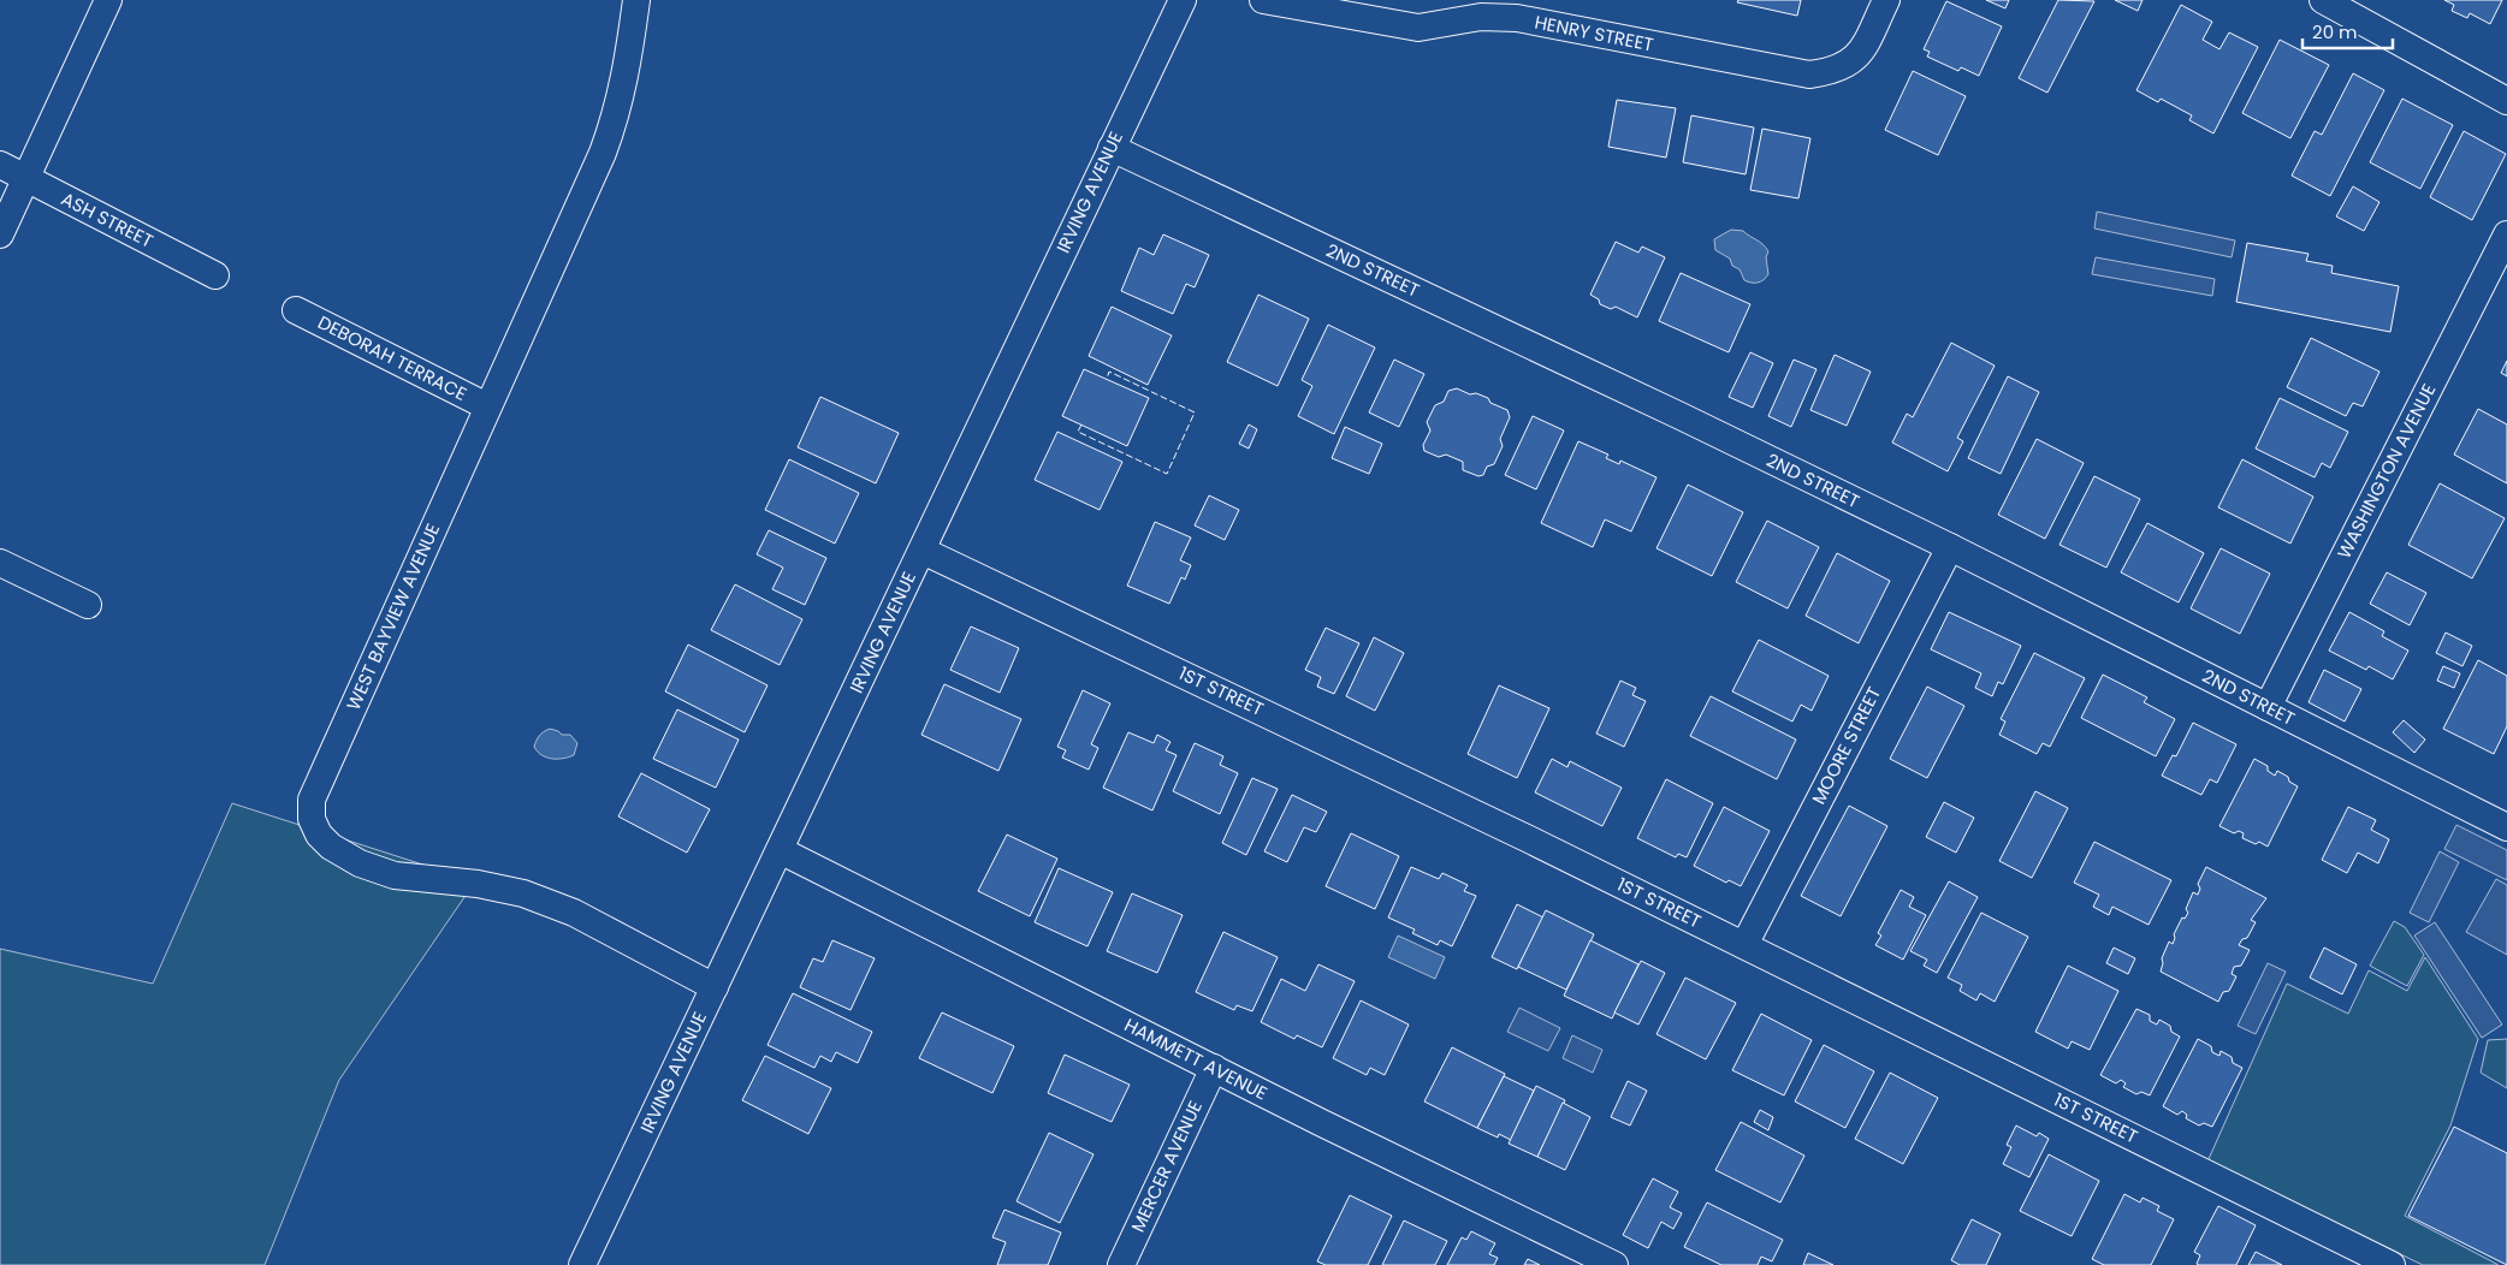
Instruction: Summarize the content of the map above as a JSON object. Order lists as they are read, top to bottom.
{
  "streets": {
    "street": [
      "HENRY STREET",
      "IRVING AVENUE",
      "ASH STREET",
      "2ND STREET",
      "DEBORAH TERRACE",
      "WASHINGTON AVENUE",
      "WEST BAYVIEW AVENUE",
      "1ST STREET",
      "MOORE STREET",
      "HAMMETT AVENUE",
      "MERCER AVENUE"
    ]
  },
  "crossings": [
    ["IRVING AVENUE", "2ND STREET"],
    ["IRVING AVENUE", "WEST BAYVIEW AVENUE"],
    ["IRVING AVENUE", "1ST STREET"],
    ["IRVING AVENUE", "HAMMETT AVENUE"],
    ["2ND STREET", "WASHINGTON AVENUE"],
    ["2ND STREET", "MOORE STREET"],
    ["DEBORAH TERRACE", "WEST BAYVIEW AVENUE"],
    ["1ST STREET", "MOORE STREET"],
    ["HAMMETT AVENUE", "MERCER AVENUE"]
  ],
  "scale_bar": "20 m"
}
